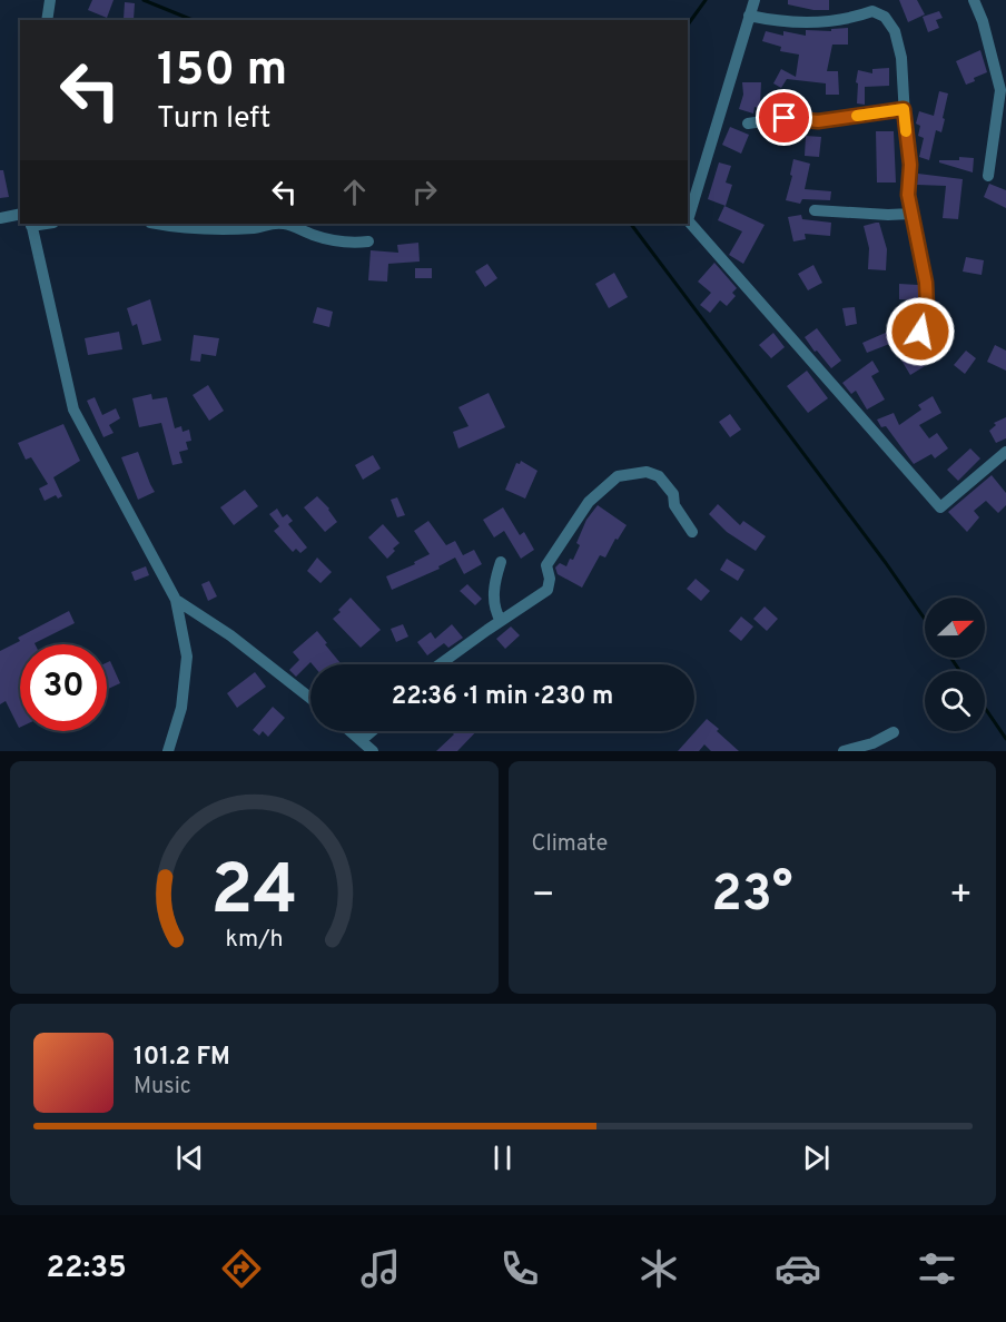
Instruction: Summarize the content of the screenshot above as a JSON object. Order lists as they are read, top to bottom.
{
  "north": "right",
  "page": {
    "turn": ["150 m", "Turn left"],
    "limit": "30",
    "trip": "22:36 · 1 min · 230 m",
    "tile": "Climate",
    "heat": ["−", "23°", "+"],
    "song": ["101.2 FM", "Music"],
    "tabs": "22:35",
    "gauge": ["24", "km/h"]
  }
}
